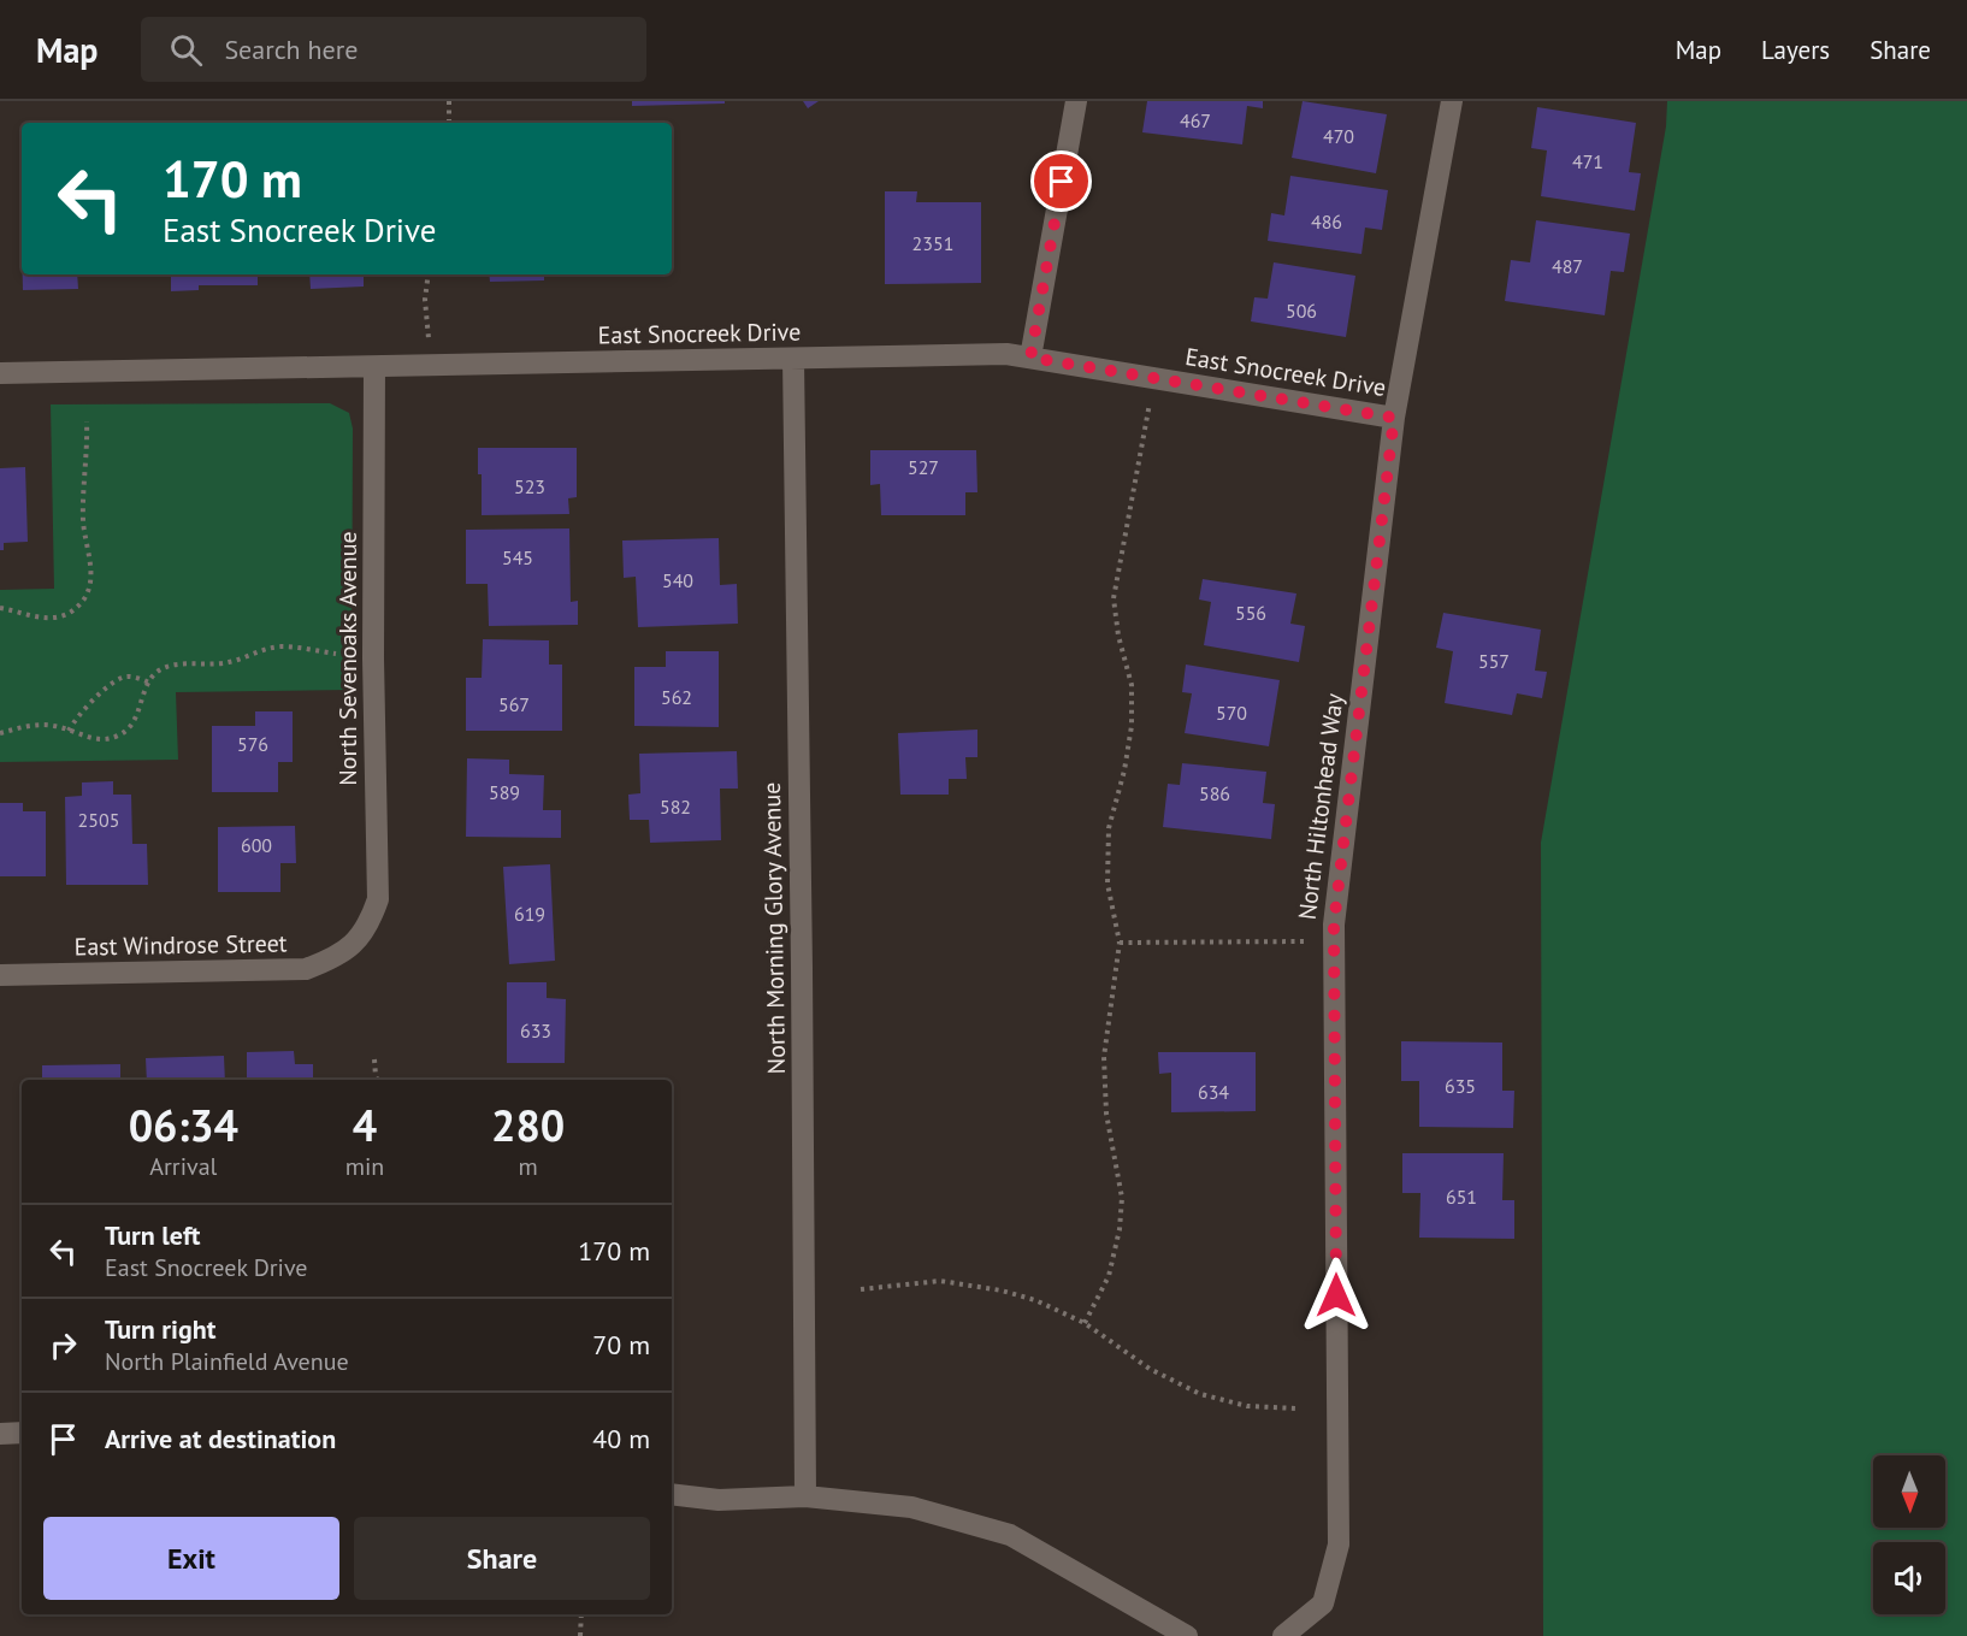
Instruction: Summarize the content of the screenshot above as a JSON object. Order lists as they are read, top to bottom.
{
  "streets": {
    "street": [
      "East Snocreek Drive",
      "North Sevenoaks Avenue",
      "North Hiltonhead Way",
      "North Morning Glory Avenue",
      "East Windrose Street"
    ]
  },
  "crossings": [
    ["East Snocreek Drive", "North Sevenoaks Avenue"],
    ["East Snocreek Drive", "North Hiltonhead Way"],
    ["East Snocreek Drive", "North Morning Glory Avenue"],
    ["North Sevenoaks Avenue", "East Windrose Street"]
  ],
  "house_numbers": [
    "467",
    "470",
    "471",
    "486",
    "2351",
    "487",
    "506",
    "527",
    "523",
    "545",
    "540",
    "556",
    "557",
    "562",
    "567",
    "570",
    "576",
    "589",
    "586",
    "582",
    "2505",
    "600",
    "619",
    "633",
    "635",
    "634",
    "651"
  ],
  "north": "bottom",
  "page": {
    "header": "Map",
    "search": "Search here",
    "nav": ["Map", "Layers", "Share"],
    "turn": ["170 m", "East Snocreek Drive"],
    "eta": [
      "06:34",
      "Arrival",
      "4",
      "min",
      "280",
      "m"
    ],
    "list": [
      {
        "name": "Turn left",
        "note": "East Snocreek Drive",
        "value": "170 m"
      },
      {
        "name": "Turn right",
        "note": "North Plainfield Avenue",
        "value": "70 m"
      },
      {
        "name": "Arrive at destination",
        "value": "40 m"
      }
    ],
    "buttons": ["Exit", "Share"]
  }
}
